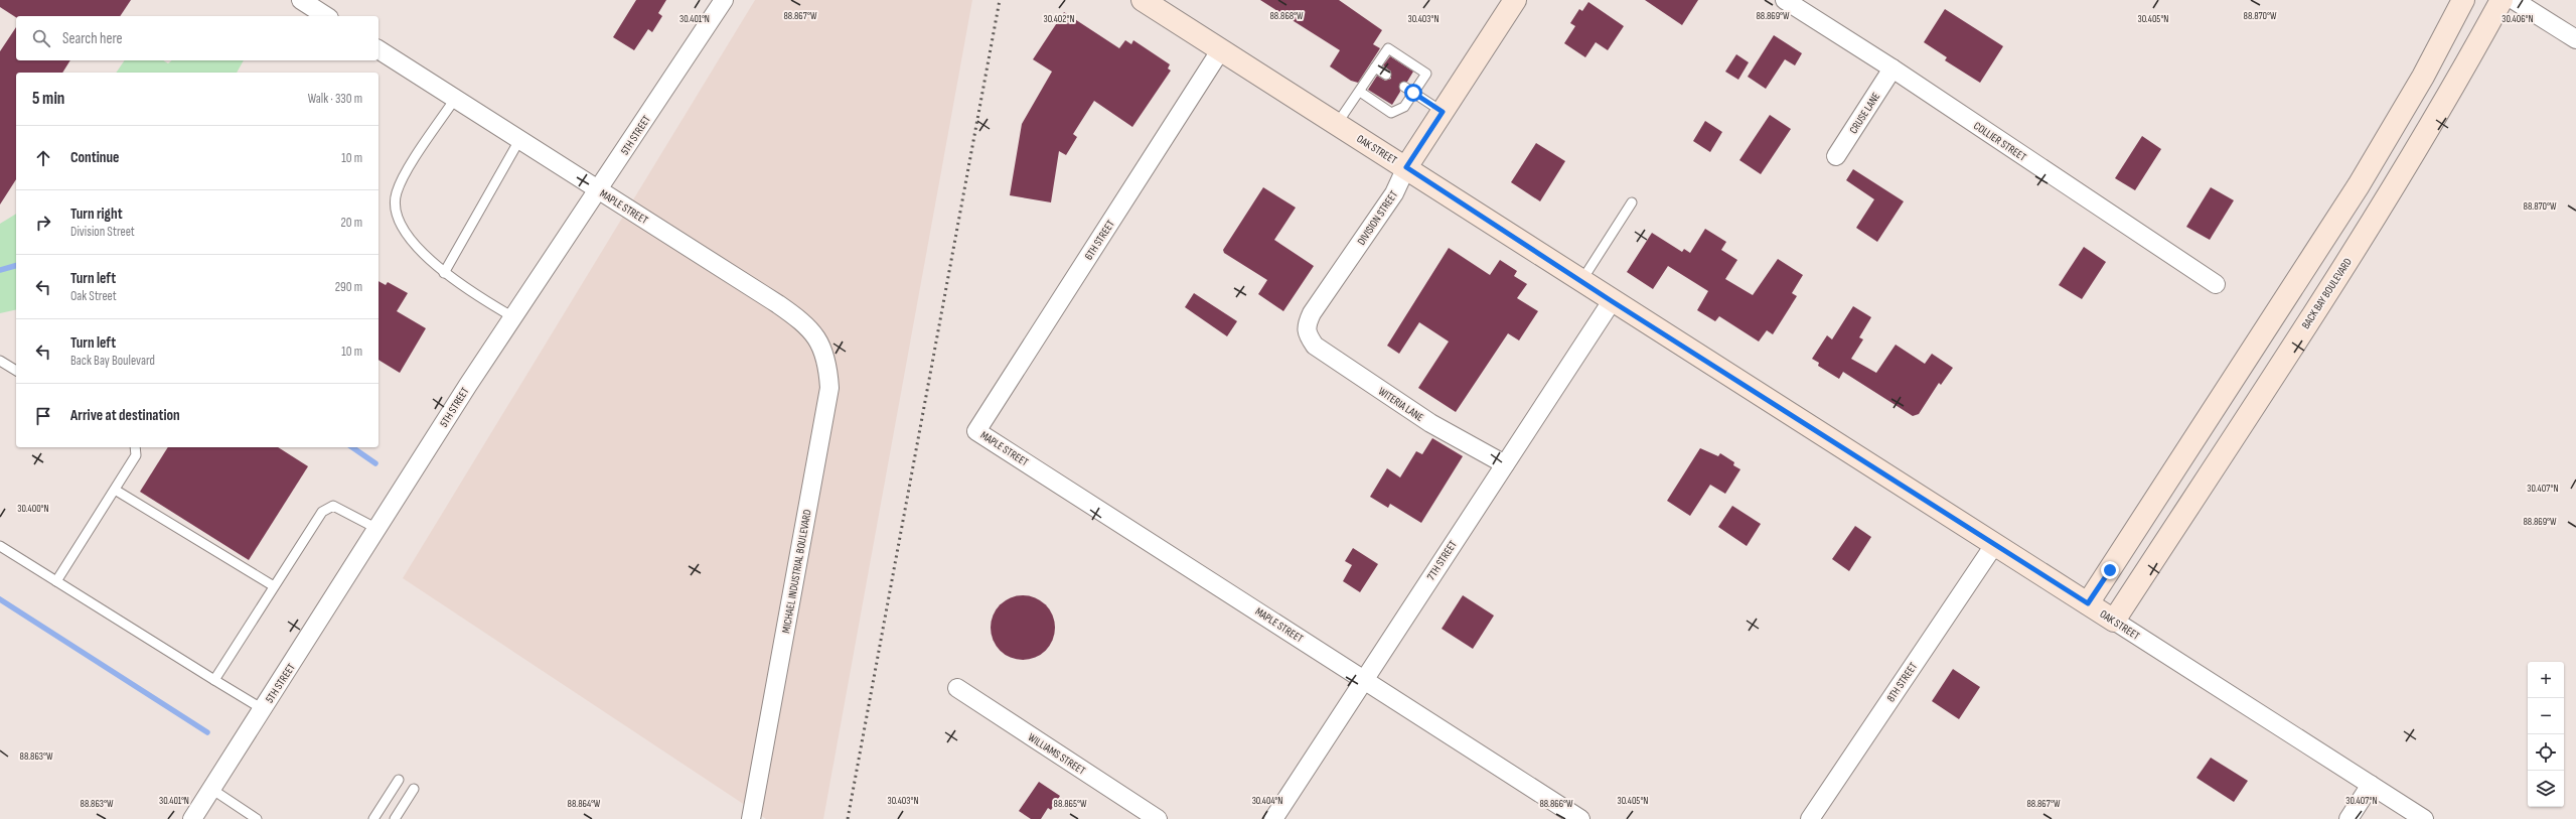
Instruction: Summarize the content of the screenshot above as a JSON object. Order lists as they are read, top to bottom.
{
  "streets": {
    "main road": ["OAK STREET", "DIVISION STREET", "BACK BAY BOULEVARD"],
    "street": [
      "CRUSE LANE",
      "5TH STREET",
      "COLLIER STREET",
      "MAPLE STREET",
      "6TH STREET",
      "WITERIA LANE",
      "7TH STREET",
      "MICHAEL INDUSTRIAL BOULEVARD",
      "8TH STREET",
      "WILLIAMS STREET"
    ]
  },
  "crossings": [
    ["CRUSE LANE", "COLLIER STREET"],
    ["5TH STREET", "MAPLE STREET"],
    ["OAK STREET", "DIVISION STREET"],
    ["OAK STREET", "6TH STREET"],
    ["OAK STREET", "BACK BAY BOULEVARD"],
    ["OAK STREET", "7TH STREET"],
    ["OAK STREET", "8TH STREET"],
    ["MAPLE STREET", "6TH STREET"],
    ["MAPLE STREET", "7TH STREET"],
    ["MAPLE STREET", "MICHAEL INDUSTRIAL BOULEVARD"],
    ["DIVISION STREET", "WITERIA LANE"],
    ["WITERIA LANE", "7TH STREET"]
  ],
  "page": {
    "search": "Search here",
    "heading": ["5 min", "Walk · 330 m"],
    "list": [
      ["Continue", "10 m"],
      ["Turn right", "Division Street", "20 m"],
      ["Turn left", "Oak Street", "290 m"],
      ["Turn left", "Back Bay Boulevard", "10 m"],
      "Arrive at destination"
    ],
    "map_buttons": ["+", "−"]
  },
  "coordinates": [
    "88.868°W",
    "88.869°W",
    "88.867°W",
    "88.870°W",
    "30.401°N",
    "30.402°N",
    "30.403°N",
    "30.405°N",
    "30.406°N",
    "30.407°N",
    "30.400°N",
    "88.863°W",
    "30.404°N",
    "88.864°W",
    "88.865°W",
    "88.866°W"
  ]
}
